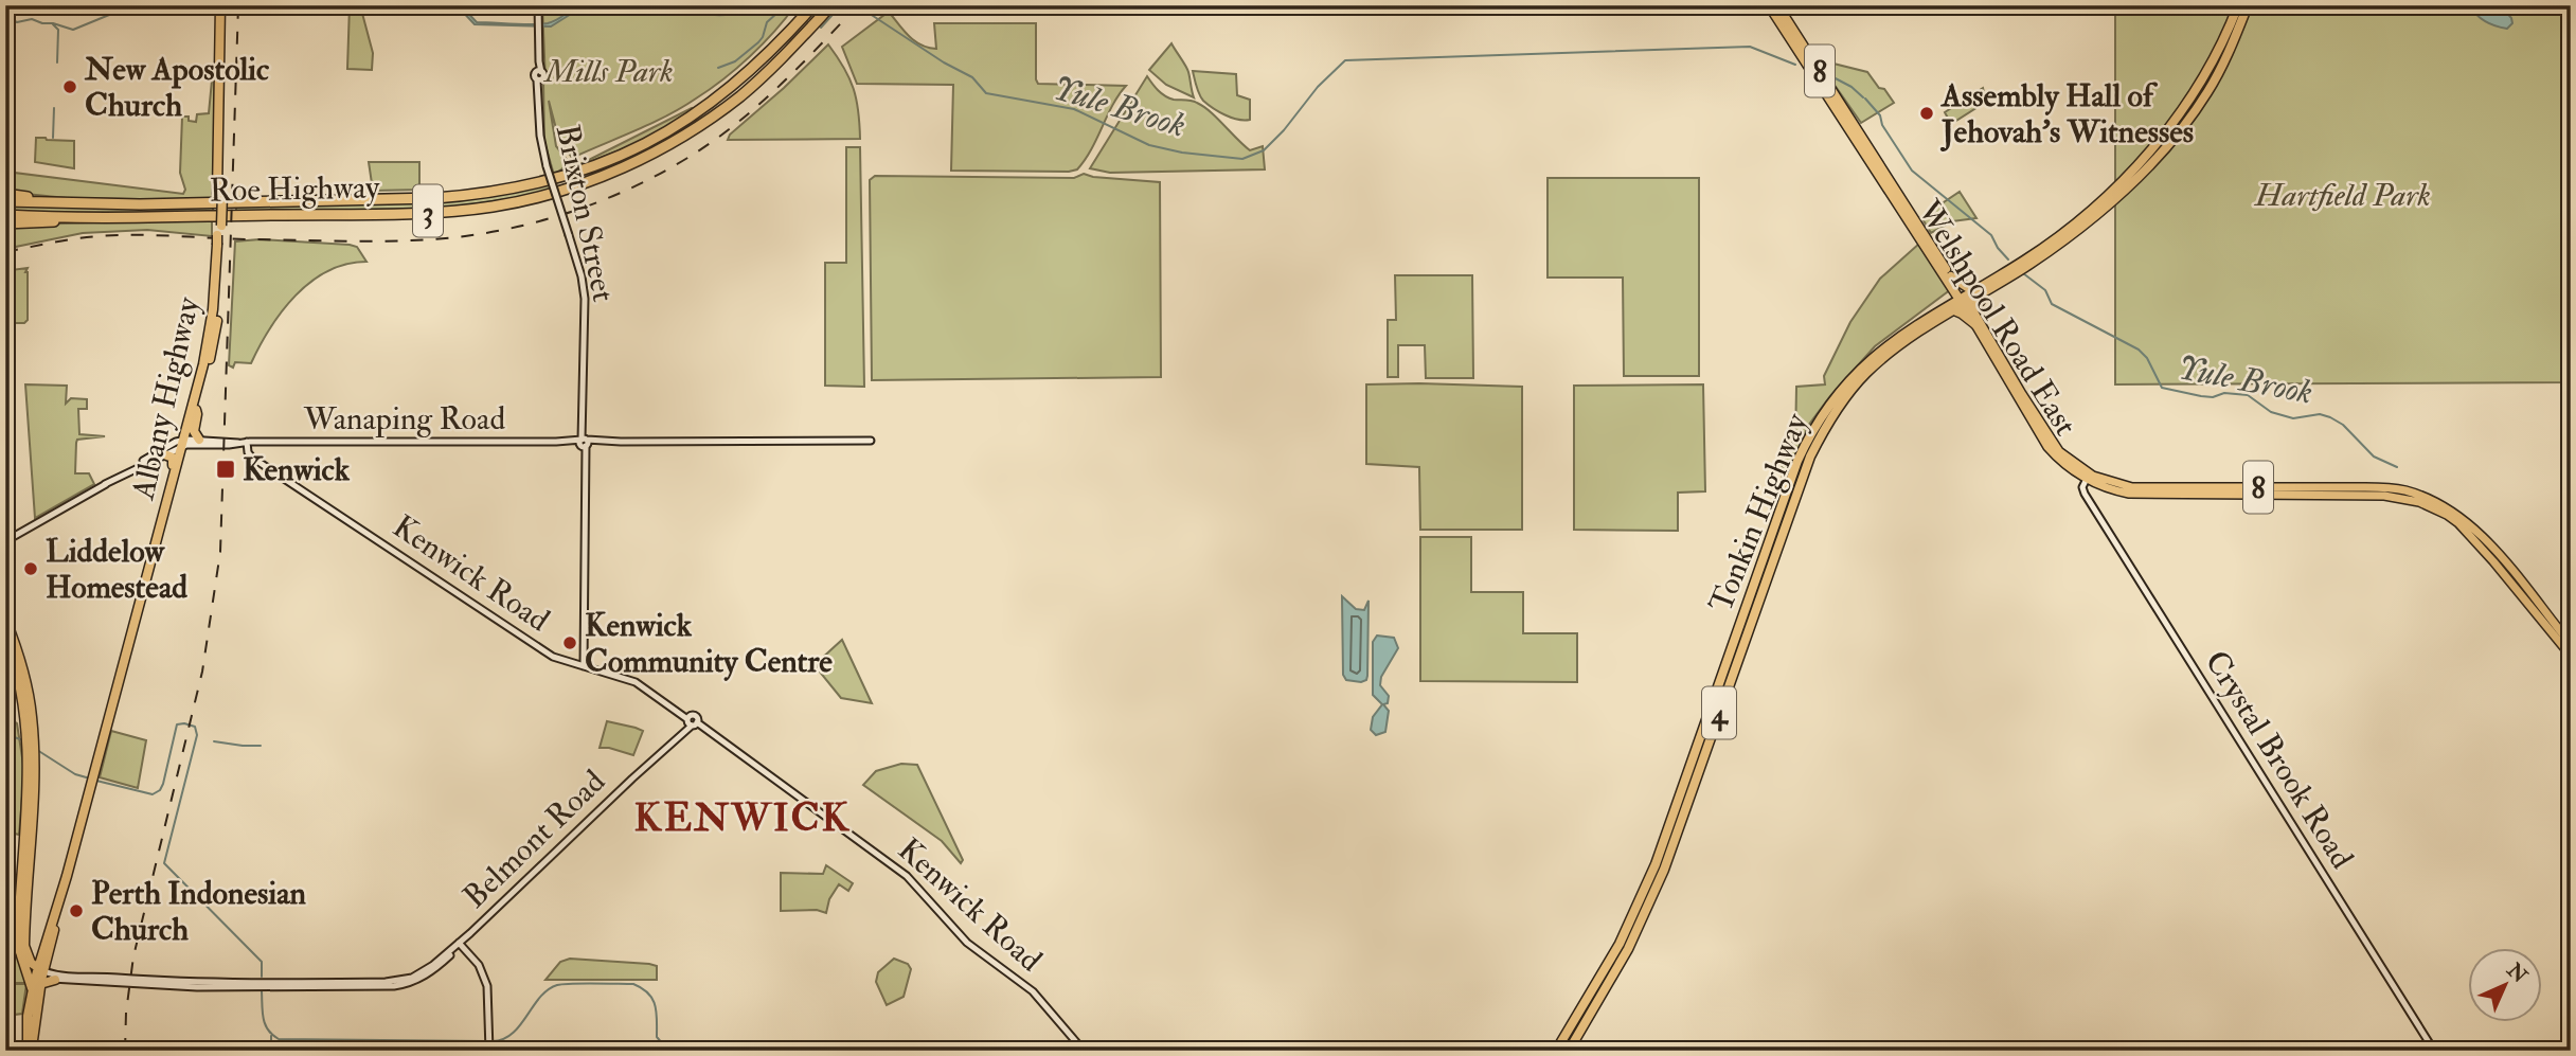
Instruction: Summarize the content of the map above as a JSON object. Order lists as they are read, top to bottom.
{
  "streets": {
    "highway": [
      "8",
      "Roe Highway",
      "3",
      "Welshpool Road East",
      "Albany Highway",
      "Tonkin Highway",
      "4"
    ],
    "main road": [
      "Brixton Street",
      "Wanaping Road",
      "Kenwick Road",
      "Crystal Brook Road",
      "Belmont Road"
    ]
  },
  "crossings": [
    ["Brixton Street", "Wanaping Road"],
    ["Brixton Street", "Kenwick Road"],
    ["Welshpool Road East", "Tonkin Highway"],
    ["Welshpool Road East", "Crystal Brook Road"],
    ["Albany Highway", "Wanaping Road"],
    ["Wanaping Road", "Kenwick Road"],
    ["Kenwick Road", "Belmont Road"]
  ],
  "districts": ["KENWICK"],
  "water": ["Yule Brook"],
  "parks": ["Mills Park", "Hartfield Park"],
  "places": {
    "other": [
      "New Apostolic Church",
      "Assembly Hall of Jehovah's Witnesses",
      "Liddelow Homestead",
      "Kenwick Community Centre",
      "Perth Indonesian Church"
    ],
    "transit": ["Kenwick"]
  },
  "north": "top right"
}
